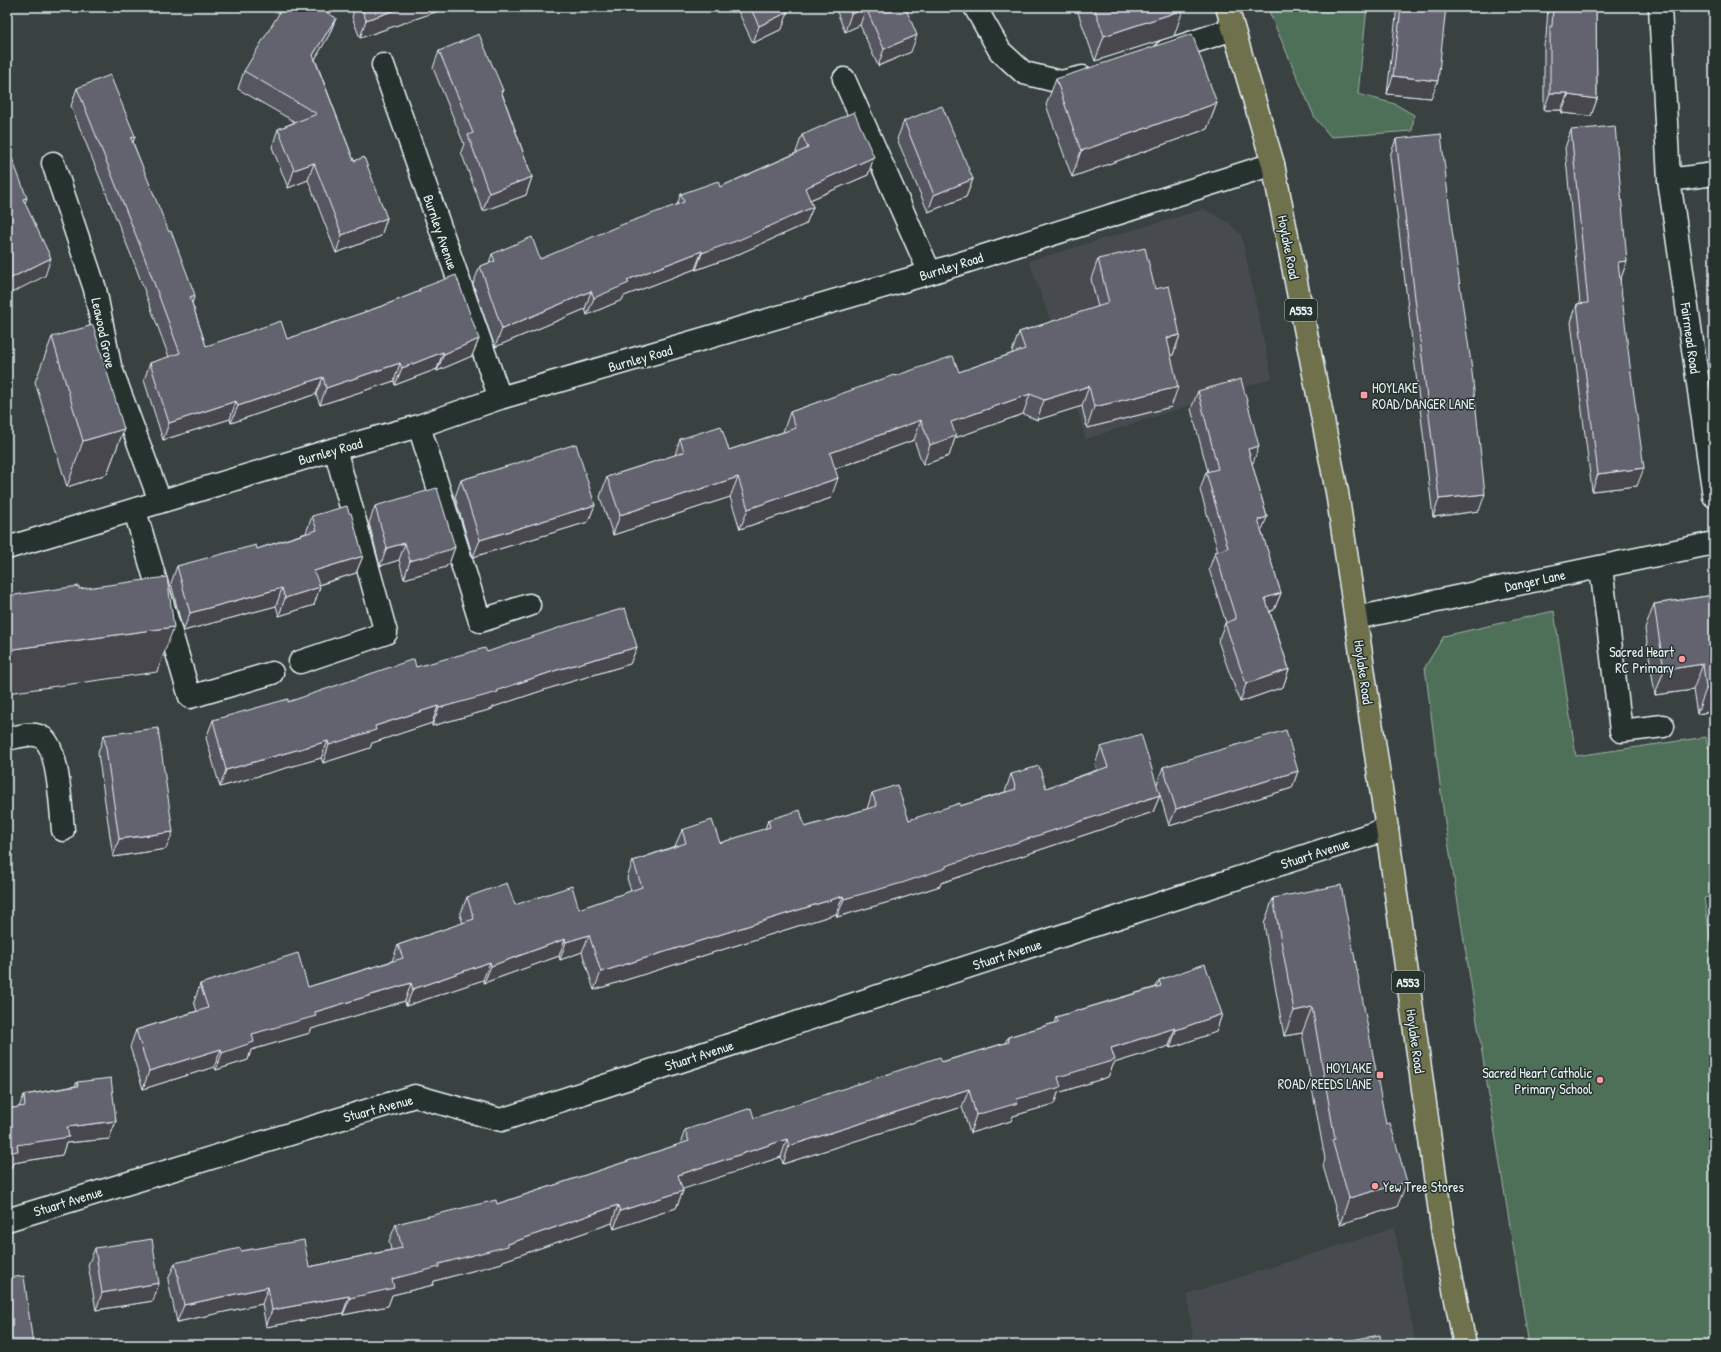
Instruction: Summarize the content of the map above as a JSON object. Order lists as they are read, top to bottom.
{
  "streets": {
    "main road": ["Hoylake Road", "A553"],
    "street": [
      "Burnley Avenue",
      "Burnley Road",
      "Leawood Grove",
      "Fairmead Road",
      "Danger Lane",
      "Stuart Avenue"
    ]
  },
  "crossings": [
    ["Burnley Avenue", "Burnley Road"],
    ["Hoylake Road", "Burnley Road"],
    ["Hoylake Road", "Danger Lane"],
    ["Hoylake Road", "Stuart Avenue"],
    ["Burnley Road", "Leawood Grove"]
  ],
  "places": {
    "transit": ["HOYLAKE ROAD/DANGER LANE", "HOYLAKE ROAD/REEDS LANE"],
    "other": ["Sacred Heart RC Primary", "Sacred Heart Catholic Primary School", "Yew Tree Stores"]
  }
}
